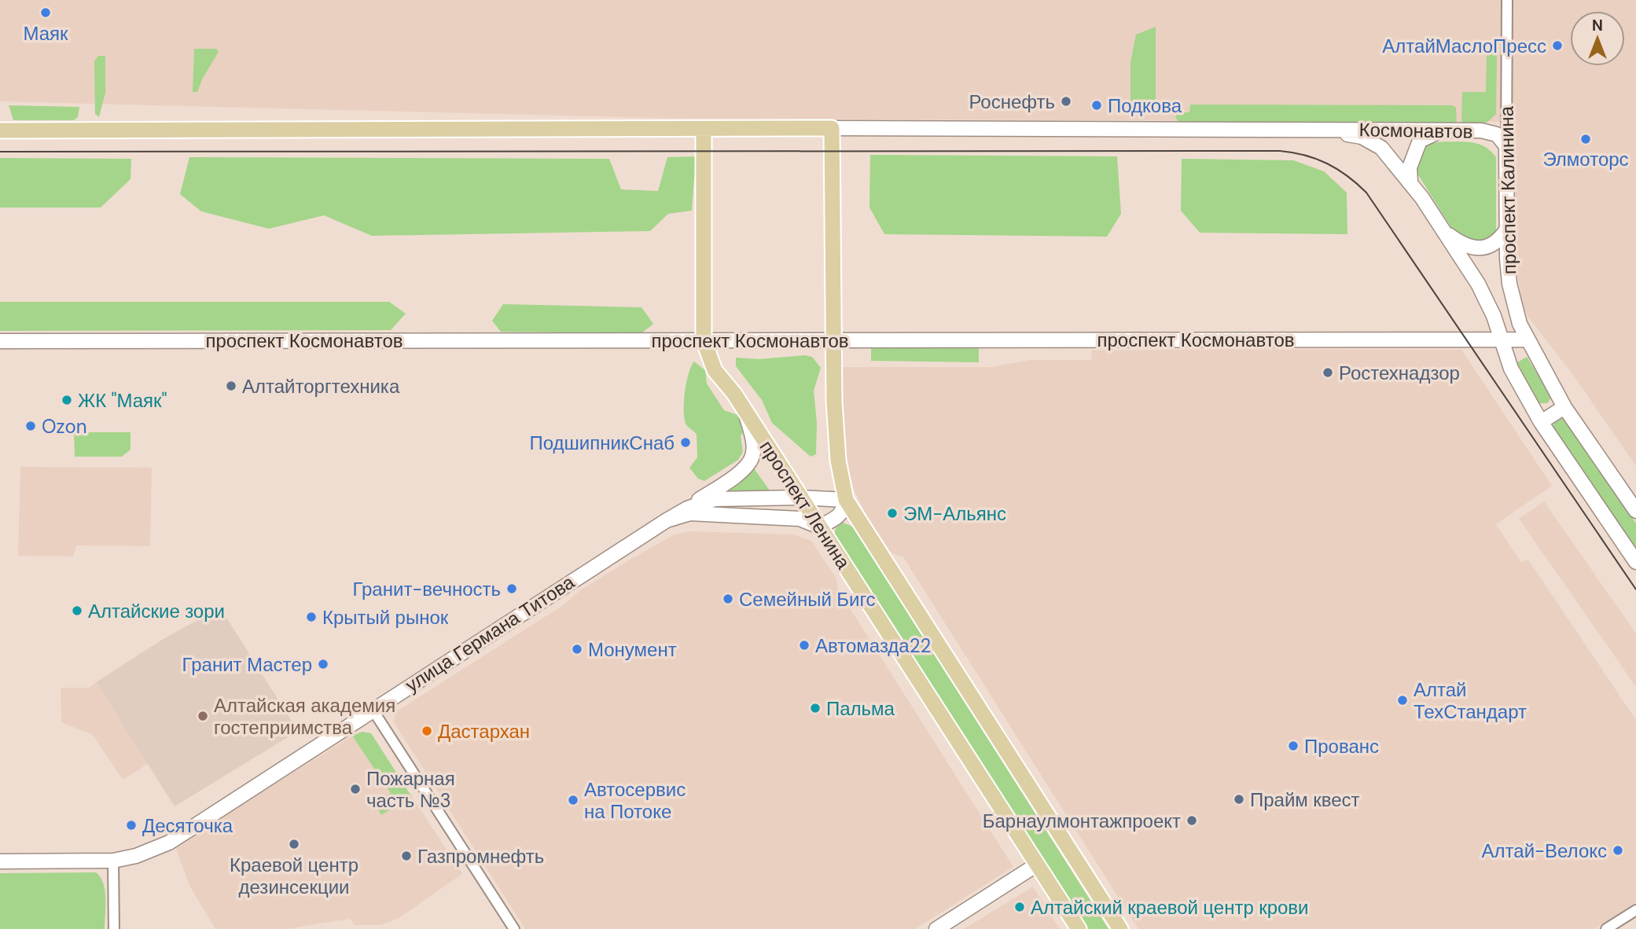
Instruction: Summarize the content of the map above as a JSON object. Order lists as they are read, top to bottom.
{
  "streets": {
    "main road": ["проспект Ленина"],
    "street": [
      "Космонавтов",
      "проспект Калинина",
      "проспект Космонавтов",
      "улица Германа Титова"
    ]
  },
  "crossings": [
    ["Космонавтов", "проспект Калинина"],
    ["проспект Калинина", "проспект Космонавтов"],
    ["проспект Космонавтов", "проспект Ленина"]
  ],
  "places": [
    "Маяк",
    "АлтайМаслоПресс",
    "Роснефть",
    "Подкова",
    "Элмоторс",
    "Ростехнадзор",
    "Алтайторгтехника",
    "ЖК \"Маяк\"",
    "Ozon",
    "ПодшипникСнаб",
    "ЭМ-Альянс",
    "Гранит-вечность",
    "Семейный Бигс",
    "Алтайские зори",
    "Крытый рынок",
    "Автомазда22",
    "Монумент",
    "Гранит Мастер",
    "Алтай ТехСтандарт",
    "Пальма",
    "Алтайская академия гостеприимства",
    "Дастархан",
    "Прованс",
    "Пожарная часть №3",
    "Прайм квест",
    "Автосервис на Потоке",
    "Барнаулмонтажпроект",
    "Десяточка",
    "Краевой центр дезинсекции",
    "Алтай-Велокс",
    "Газпромнефть",
    "Алтайский краевой центр крови"
  ],
  "north": "top"
}
